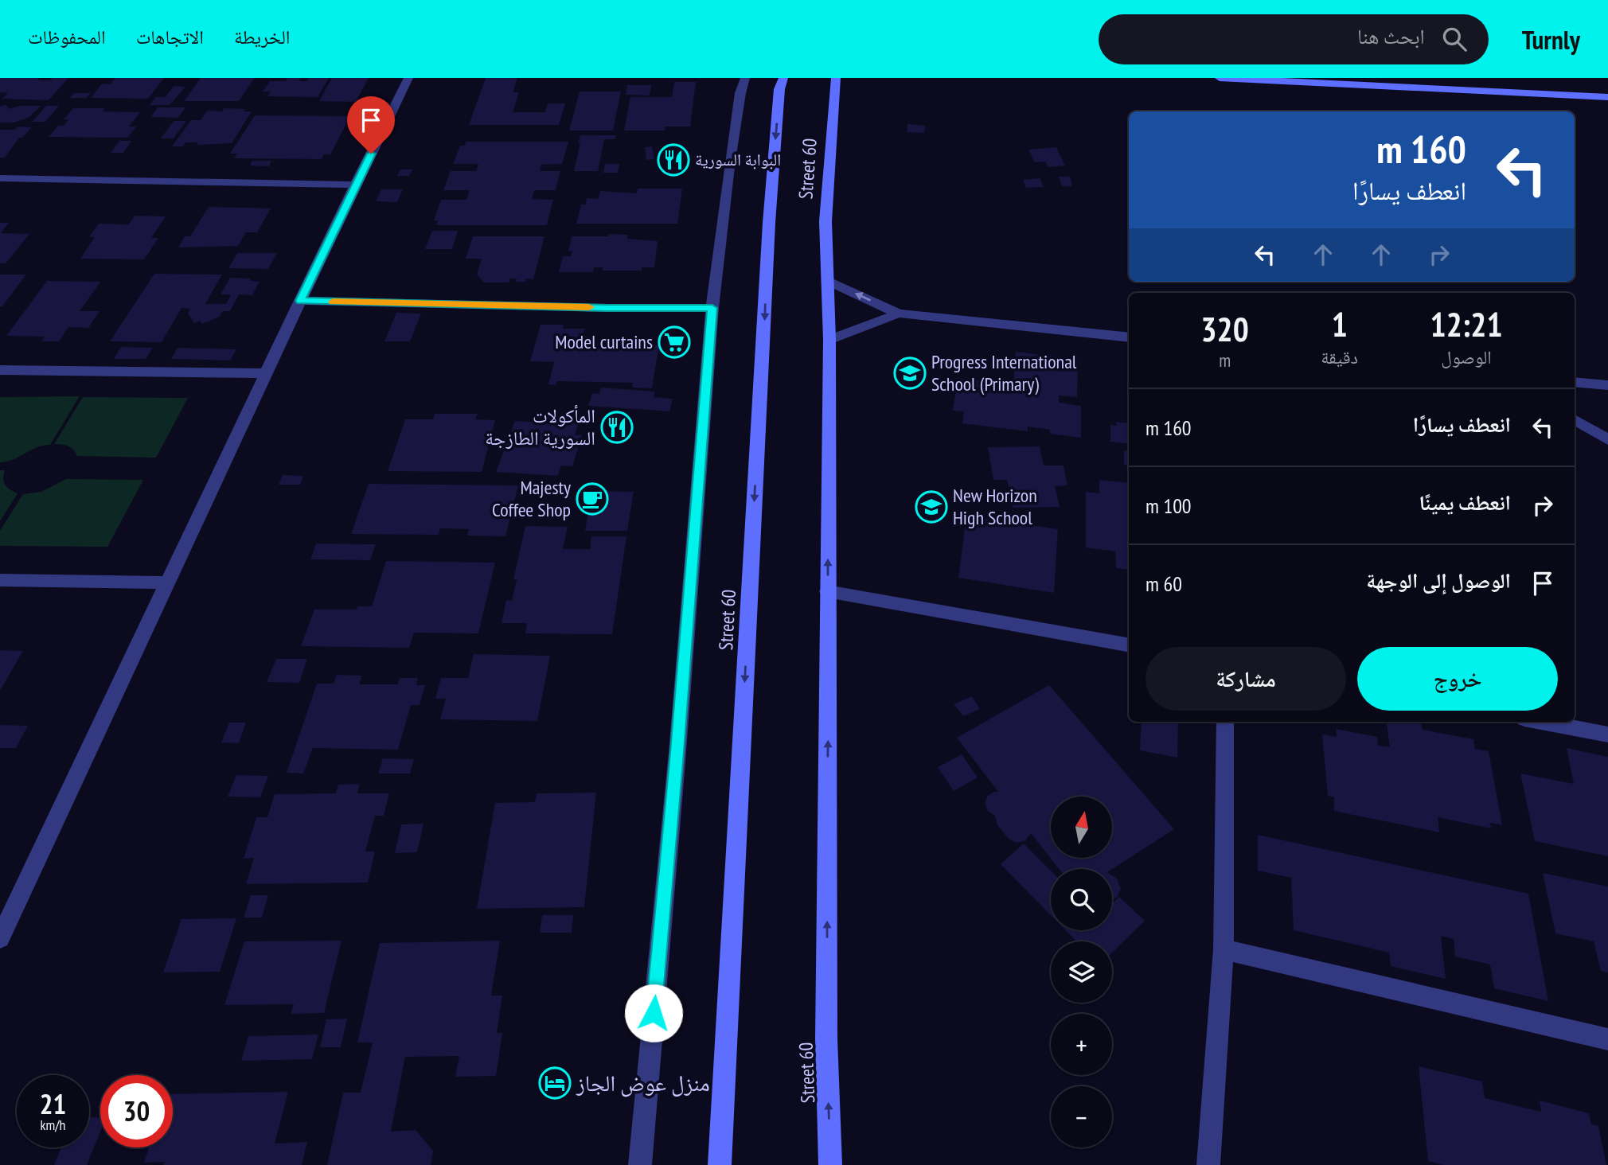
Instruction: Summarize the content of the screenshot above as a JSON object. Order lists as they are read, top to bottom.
{
  "streets": {
    "main road": ["Street 60"]
  },
  "places": {
    "restaurant": ["البوابة السورية", "المأكولات السورية الطازجة"],
    "supermarket": ["Model curtains"],
    "school or university": ["Progress International School (Primary)", "New Horizon High School"],
    "cafe": ["Majesty Coffee Shop"],
    "hotel": ["منزل عوض الجاز"]
  },
  "north": "top",
  "page": {
    "header": "Turnly",
    "search": "ابحث هنا",
    "nav": ["الخريطة", "الاتجاهات", "المحفوظات"],
    "turn": ["160 m", "انعطف يسارًا"],
    "eta": [
      "12:21",
      "الوصول",
      "1",
      "دقيقة",
      "320",
      "m"
    ],
    "list": [
      {
        "name": "انعطف يسارًا",
        "value": "160 m"
      },
      {
        "name": "انعطف يمينًا",
        "value": "100 m"
      },
      {
        "name": "الوصول إلى الوجهة",
        "value": "60 m"
      }
    ],
    "buttons": ["خروج", "مشاركة"],
    "map_buttons": ["+", "−"],
    "speed": "21 km/h",
    "limit": "30"
  }
}
